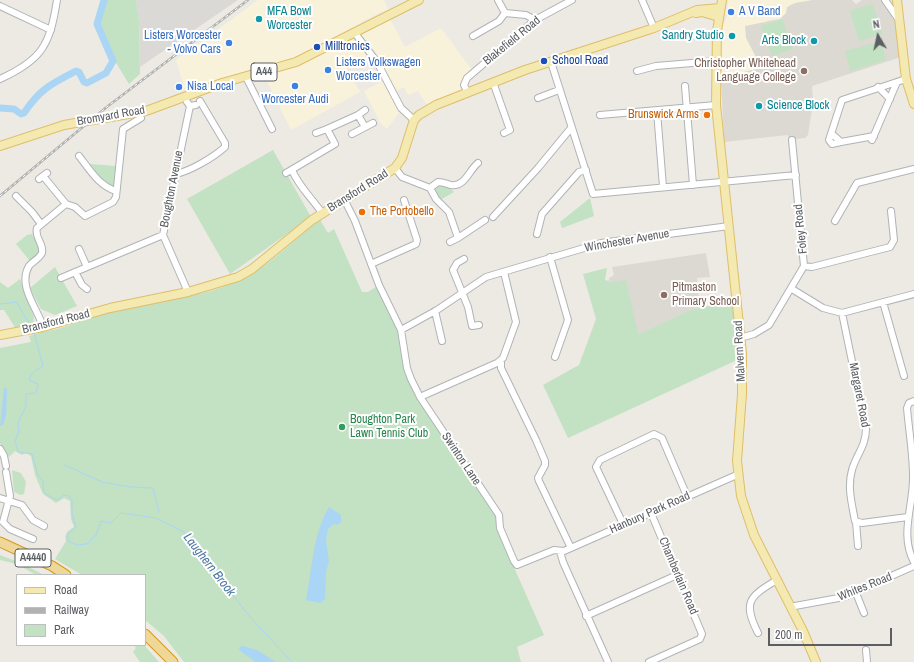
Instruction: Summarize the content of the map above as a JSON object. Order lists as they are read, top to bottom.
{
  "streets": {
    "highway": ["A4440"],
    "main road": [
      "A44",
      "Bromyard Road",
      "Bransford Road",
      "Malvern Road"
    ],
    "street": [
      "Blakefield Road",
      "Boughton Avenue",
      "Foley Road",
      "Winchester Avenue",
      "Margaret Road",
      "Swinton Lane",
      "Hanbury Park Road",
      "Chamberlain Road",
      "Whites Road"
    ]
  },
  "crossings": [
    ["Boughton Avenue", "Bransford Road"],
    ["Bransford Road", "Swinton Lane"],
    ["Foley Road", "Malvern Road"],
    ["Winchester Avenue", "Malvern Road"],
    ["Winchester Avenue", "Swinton Lane"],
    ["Malvern Road", "Hanbury Park Road"],
    ["Malvern Road", "Whites Road"],
    ["Swinton Lane", "Hanbury Park Road"],
    ["Hanbury Park Road", "Chamberlain Road"]
  ],
  "water": ["Laughern Brook"],
  "places": [
    "A V Band",
    "MFA Bowl Worcester",
    "Sandry Studio",
    "Arts Block",
    "Listers Worcester - Volvo Cars",
    "Milltronics",
    "School Road",
    "Listers Volkswagen Worcester",
    "Christopher Whitehead Language College",
    "Worcester Audi",
    "Nisa Local",
    "Science Block",
    "Brunswick Arms",
    "The Portobello",
    "Pitmaston Primary School",
    "Boughton Park Lawn Tennis Club"
  ],
  "legend": ["Road", "Railway", "Park"],
  "scale_bar": "200 m",
  "north": "top"
}
